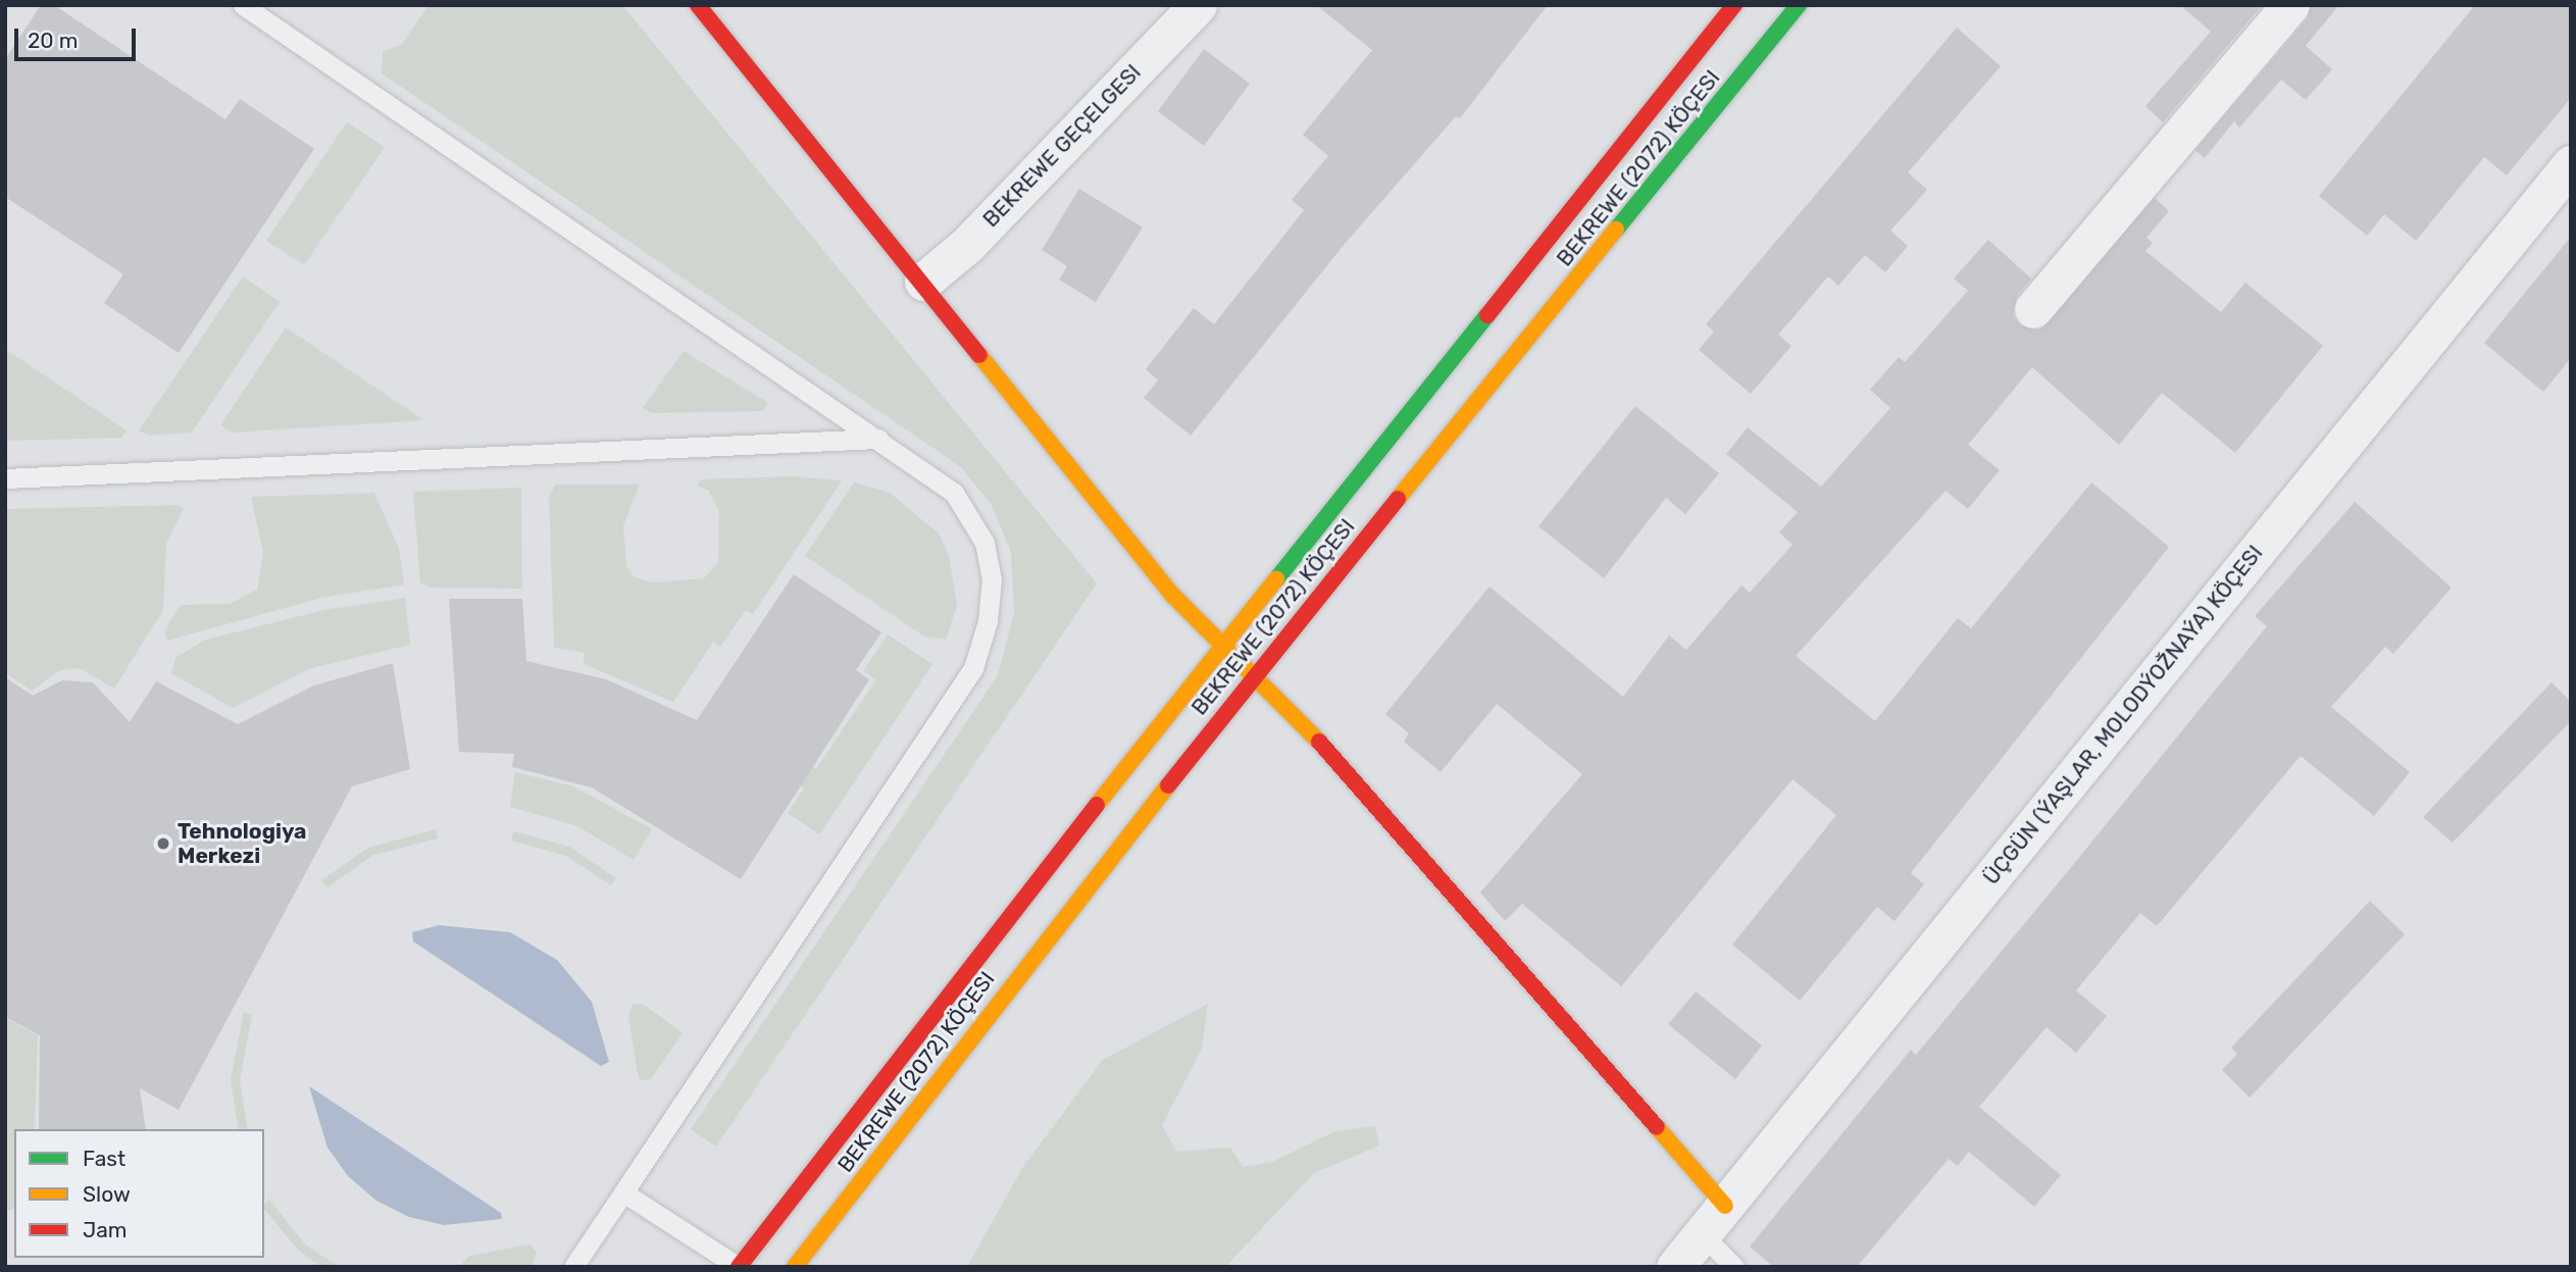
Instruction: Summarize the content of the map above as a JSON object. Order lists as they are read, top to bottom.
{
  "streets": {
    "main road": ["BEKREWE (2072) KÖÇESI"],
    "street": ["BEKREWE GEÇELGESI", "ÜÇGÜN (ÝAŞLAR, MOLODÝOŽNAÝA) KÖÇESI"]
  },
  "places": ["Tehnologiya Merkezi"],
  "legend": ["Fast", "Slow", "Jam"],
  "scale_bar": "20 m"
}
